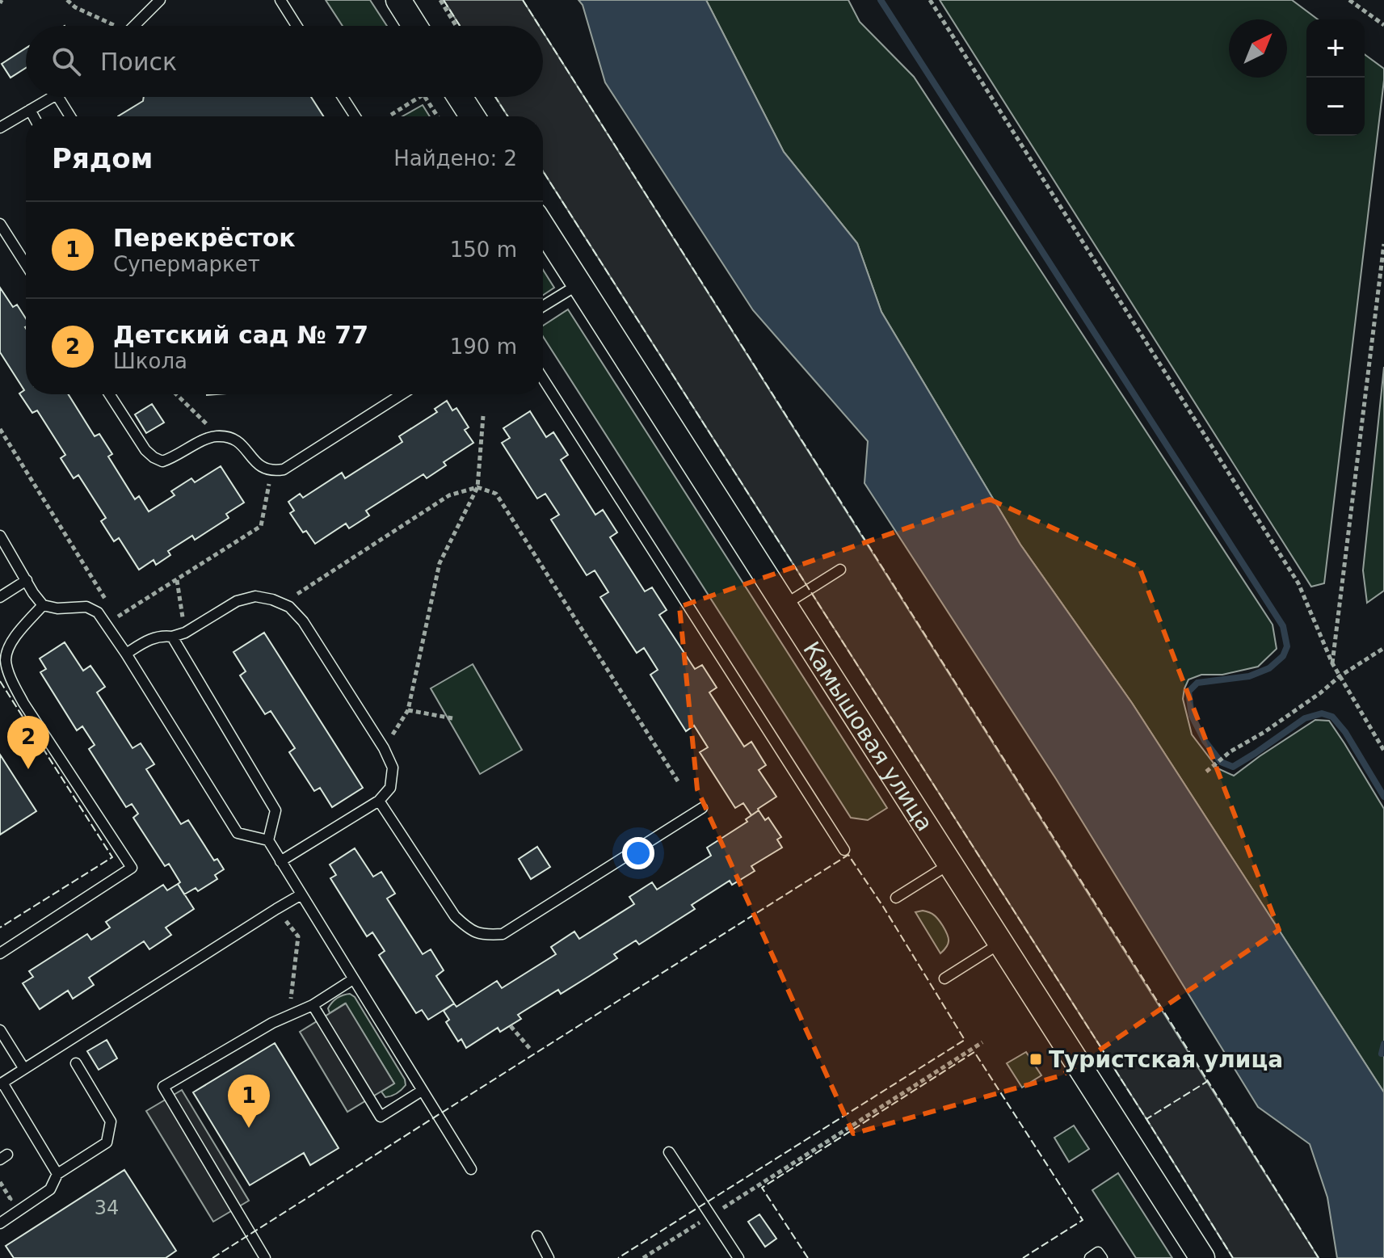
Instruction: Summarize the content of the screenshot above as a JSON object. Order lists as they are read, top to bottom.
{
  "streets": {
    "street": ["Камышовая улица"]
  },
  "places": {
    "transit": ["Туристская улица"]
  },
  "house_numbers": ["34"],
  "north": "top right",
  "page": {
    "map_buttons": ["+", "−"],
    "search": "Поиск",
    "heading": ["Рядом", "Найдено: 2"],
    "list": [
      {
        "mark": "1",
        "name": "Перекрёсток",
        "note": "Супермаркет",
        "value": "150 m"
      },
      {
        "mark": "2",
        "name": "Детский сад № 77",
        "note": "Школа",
        "value": "190 m"
      }
    ],
    "pins": ["2", "1"]
  }
}
